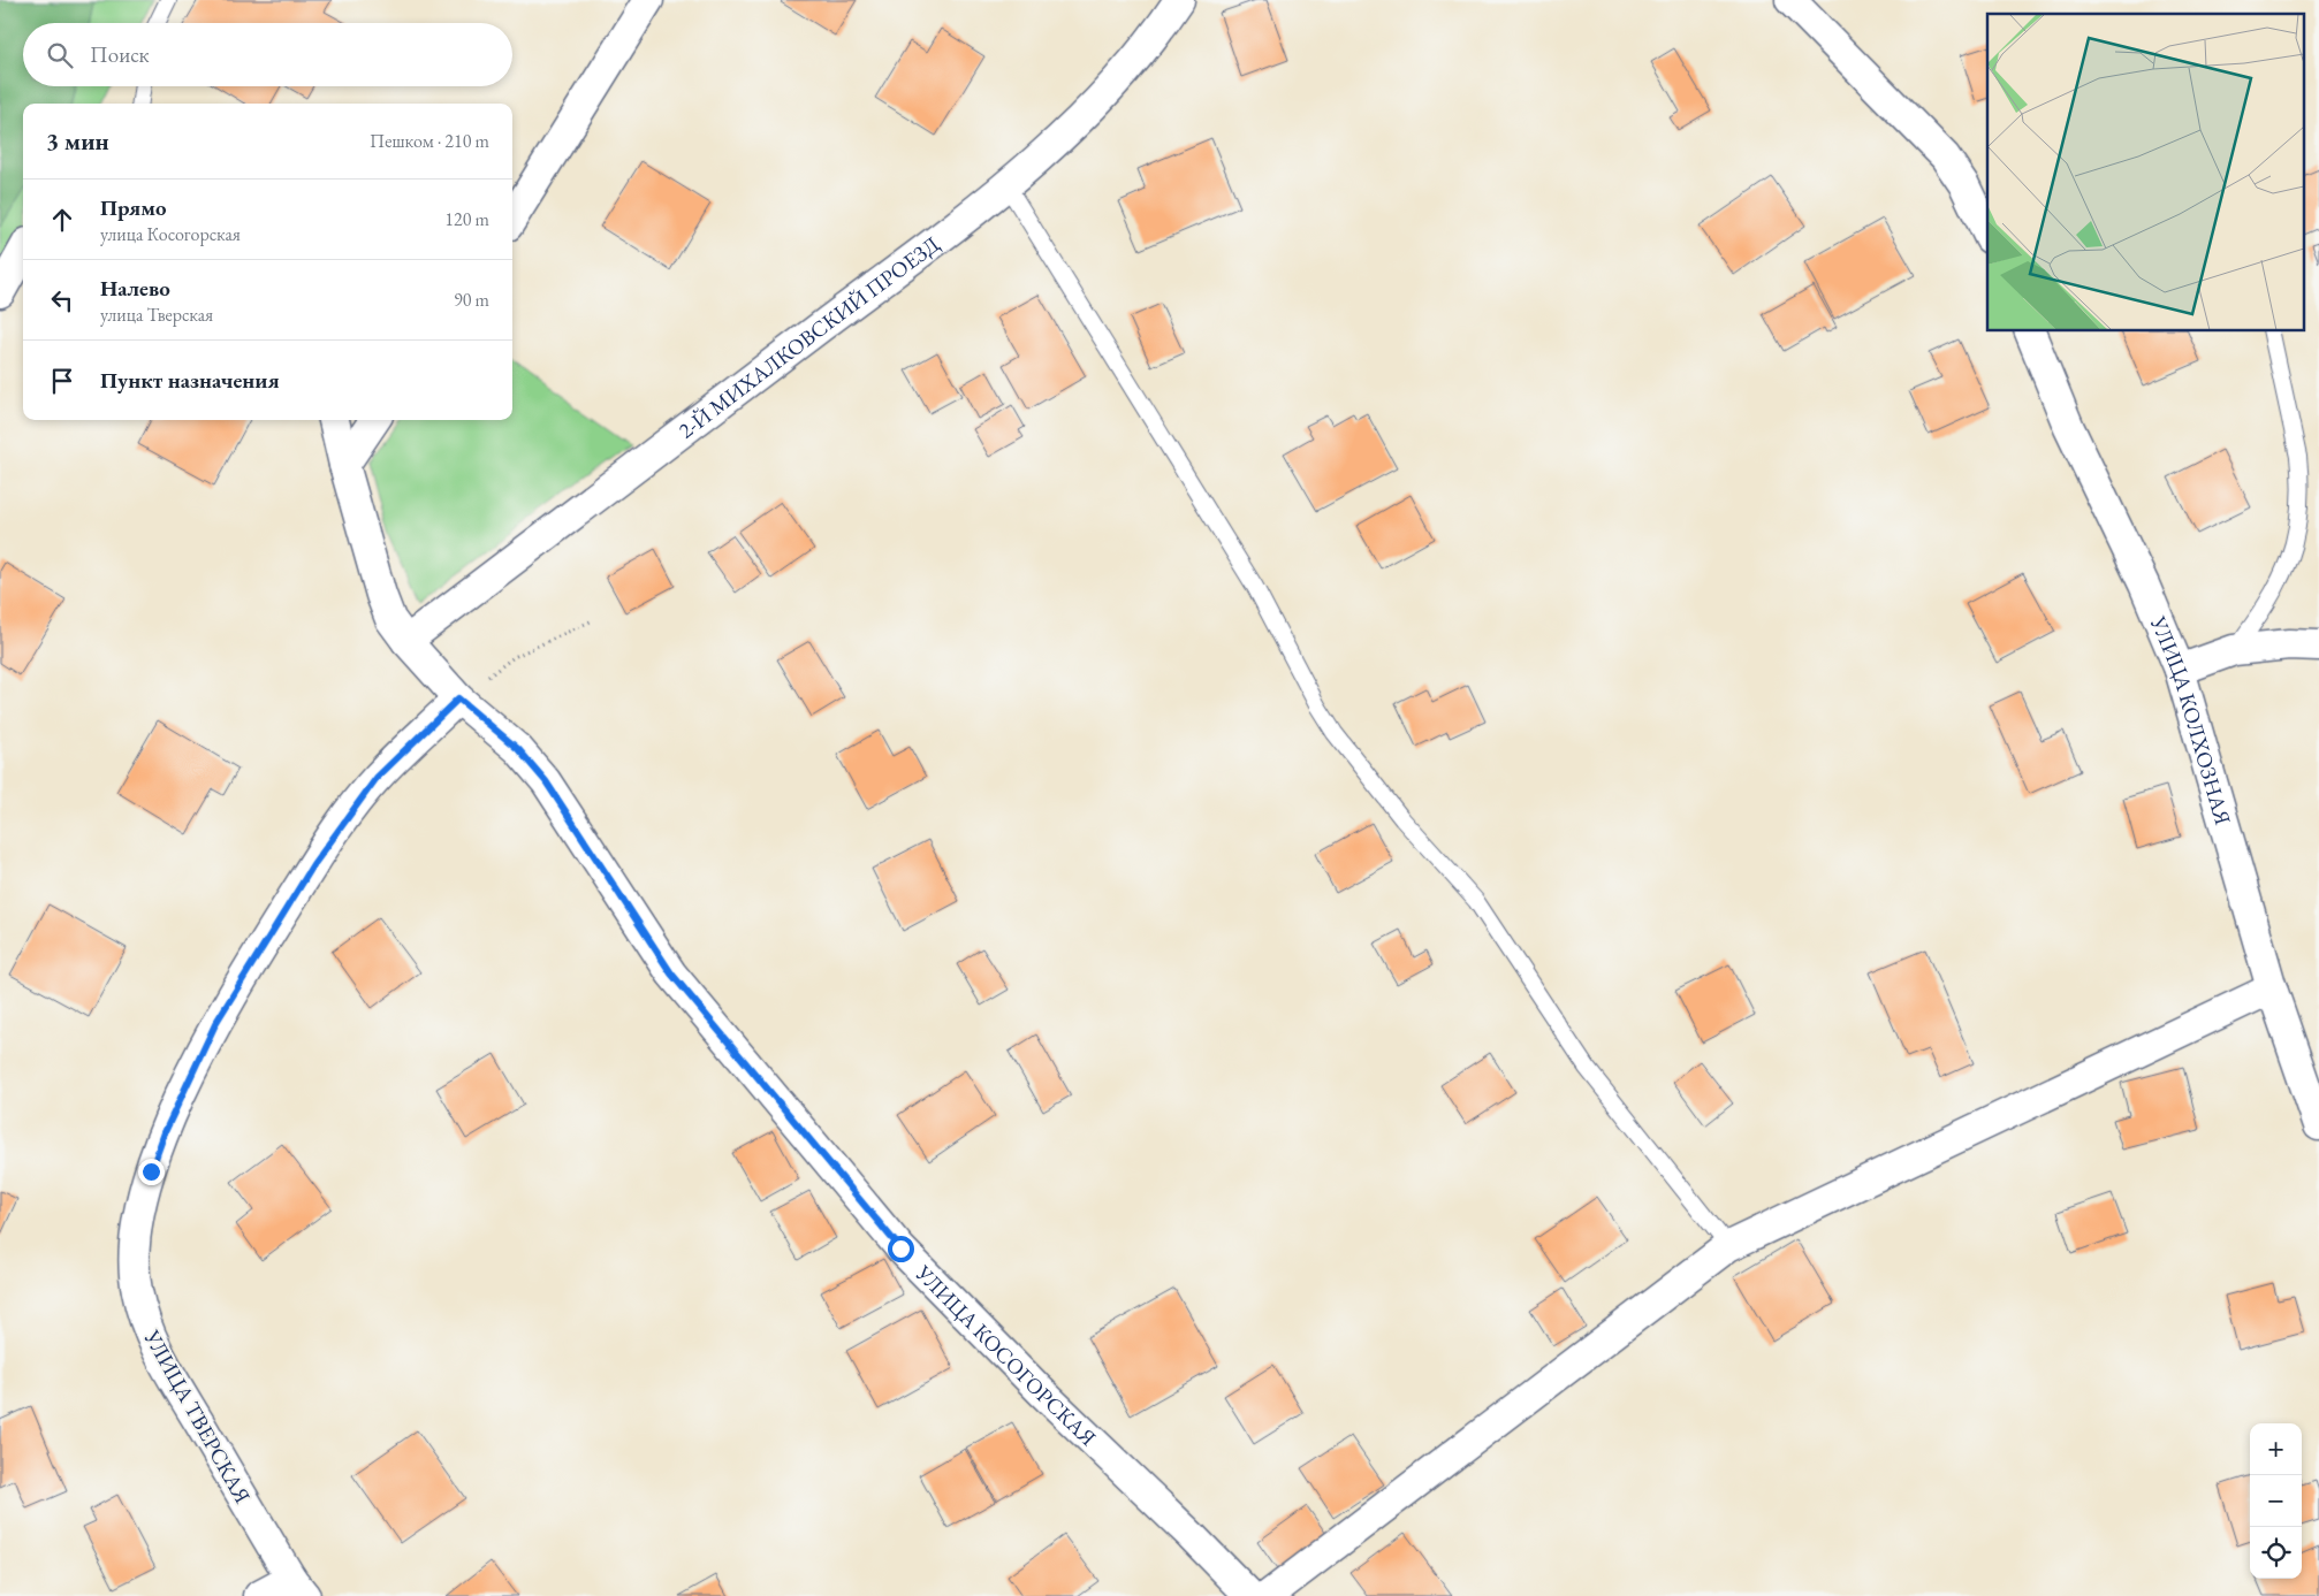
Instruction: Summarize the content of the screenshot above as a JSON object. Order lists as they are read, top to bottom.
{
  "streets": {
    "street": [
      "2-Й МИХАЛКОВСКИЙ ПРОЕЗД",
      "УЛИЦА КОЛХОЗНАЯ",
      "УЛИЦА КОСОГОРСКАЯ",
      "УЛИЦА ТВЕРСКАЯ"
    ]
  },
  "crossings": [
    ["2-Й МИХАЛКОВСКИЙ ПРОЕЗД", "УЛИЦА КОСОГОРСКАЯ"],
    ["УЛИЦА КОСОГОРСКАЯ", "УЛИЦА ТВЕРСКАЯ"]
  ],
  "page": {
    "search": "Поиск",
    "heading": ["3 мин", "Пешком · 210 m"],
    "list": [
      ["Прямо", "улица Косогорская", "120 m"],
      ["Налево", "улица Тверская", "90 m"],
      "Пункт назначения"
    ],
    "map_buttons": ["+", "−"]
  }
}
